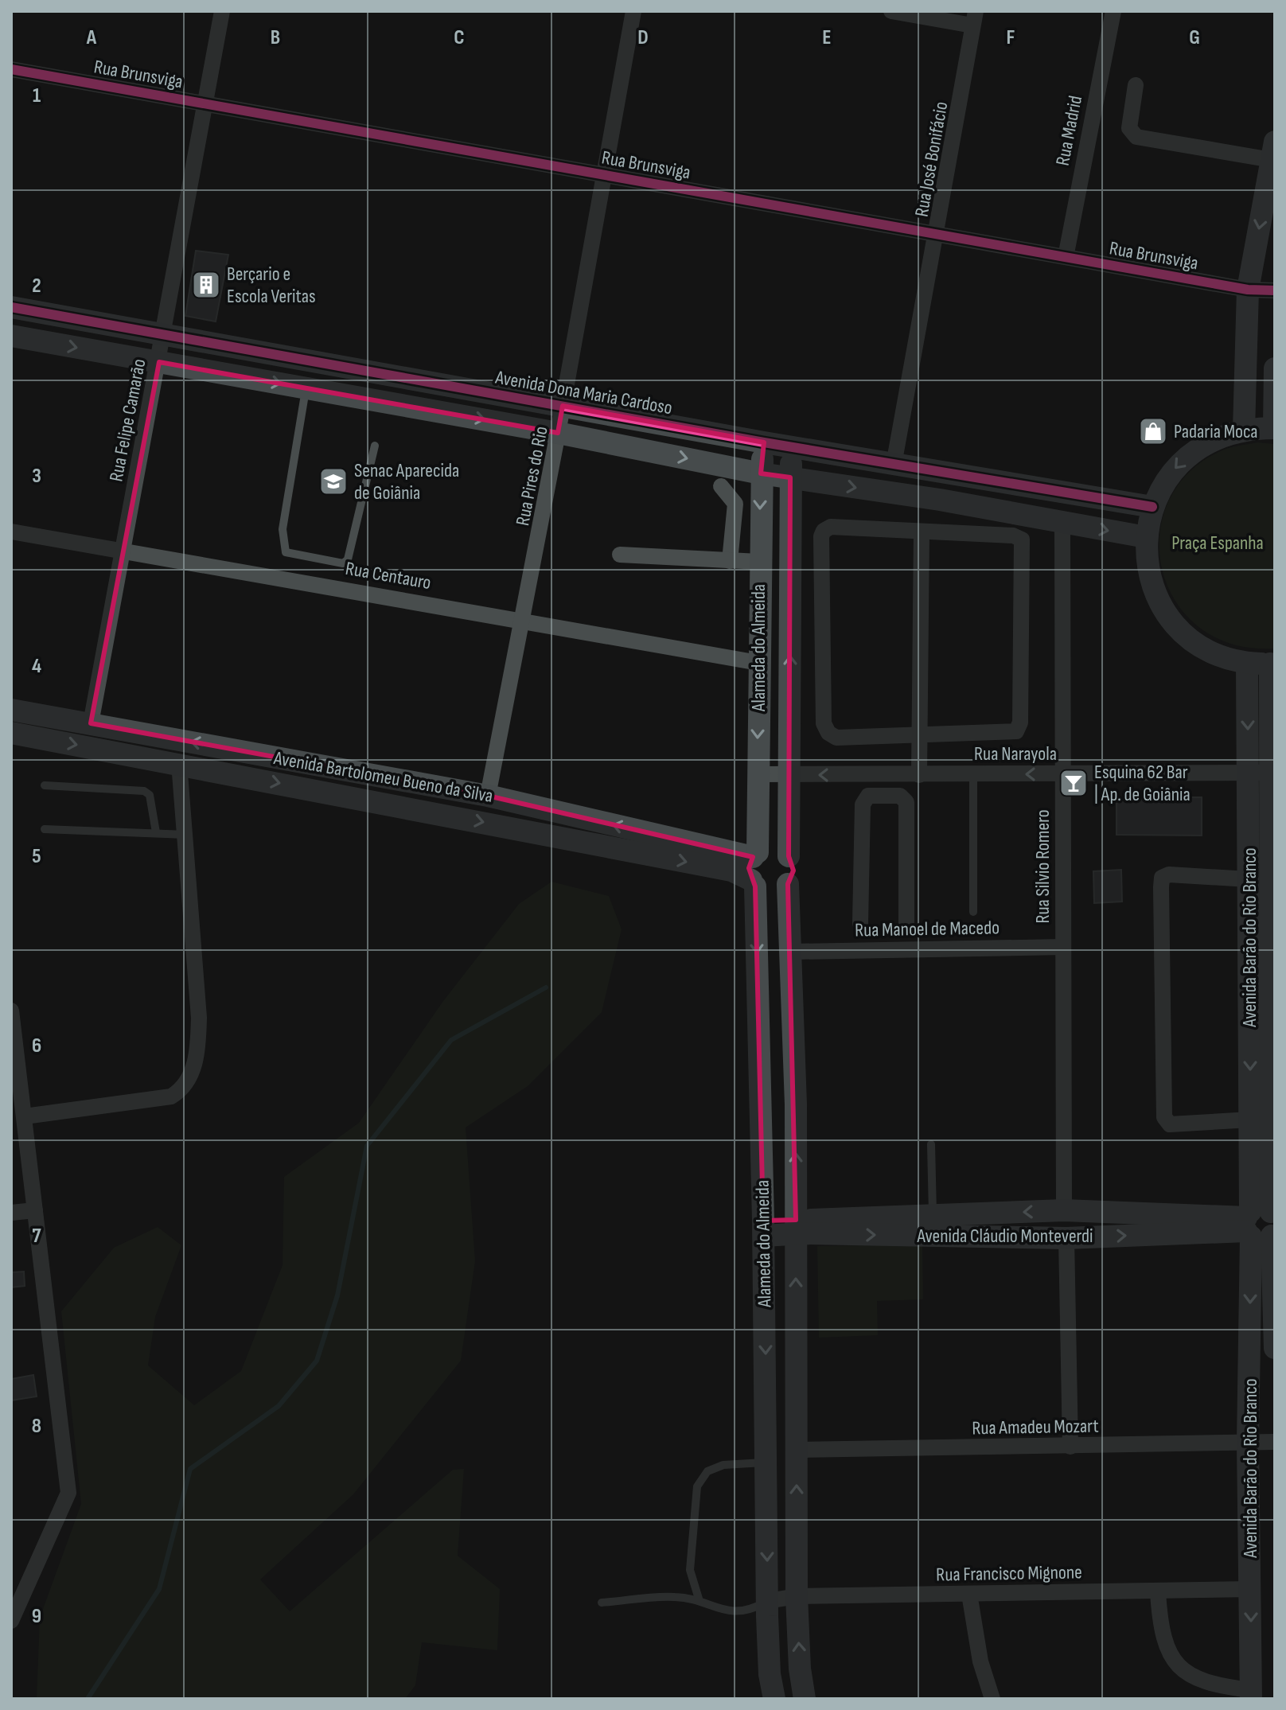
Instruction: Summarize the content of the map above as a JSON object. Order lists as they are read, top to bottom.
{
  "streets": {
    "street": [
      "Rua Brunsviga",
      "Rua Madrid",
      "Rua José Bonifácio",
      "Avenida Dona Maria Cardoso",
      "Rua Felipe Camarão",
      "Rua Pires do Rio",
      "Rua Centauro",
      "Alameda do Almeida",
      "Rua Narayola",
      "Avenida Bartolomeu Bueno da Silva",
      "Rua Silvio Romero",
      "Rua Manoel de Macedo",
      "Avenida Barão do Rio Branco",
      "Avenida Cláudio Monteverdi",
      "Rua Amadeu Mozart",
      "Rua Francisco Mignone"
    ]
  },
  "crossings": [
    ["Rua Brunsviga", "Rua Madrid"],
    ["Rua Brunsviga", "Rua José Bonifácio"],
    ["Rua Brunsviga", "Rua Felipe Camarão"],
    ["Rua Brunsviga", "Rua Pires do Rio"],
    ["Rua José Bonifácio", "Avenida Dona Maria Cardoso"],
    ["Avenida Dona Maria Cardoso", "Rua Felipe Camarão"],
    ["Avenida Dona Maria Cardoso", "Rua Pires do Rio"],
    ["Avenida Dona Maria Cardoso", "Alameda do Almeida"],
    ["Rua Felipe Camarão", "Rua Centauro"],
    ["Rua Felipe Camarão", "Avenida Bartolomeu Bueno da Silva"],
    ["Rua Pires do Rio", "Rua Centauro"],
    ["Rua Pires do Rio", "Avenida Bartolomeu Bueno da Silva"],
    ["Rua Centauro", "Alameda do Almeida"],
    ["Alameda do Almeida", "Rua Narayola"],
    ["Alameda do Almeida", "Avenida Bartolomeu Bueno da Silva"],
    ["Alameda do Almeida", "Rua Manoel de Macedo"],
    ["Alameda do Almeida", "Avenida Cláudio Monteverdi"],
    ["Alameda do Almeida", "Rua Amadeu Mozart"],
    ["Alameda do Almeida", "Rua Francisco Mignone"],
    ["Rua Narayola", "Rua Silvio Romero"],
    ["Rua Narayola", "Avenida Barão do Rio Branco"],
    ["Rua Silvio Romero", "Rua Manoel de Macedo"],
    ["Rua Silvio Romero", "Avenida Cláudio Monteverdi"],
    ["Avenida Barão do Rio Branco", "Avenida Cláudio Monteverdi"],
    ["Avenida Barão do Rio Branco", "Rua Amadeu Mozart"],
    ["Avenida Barão do Rio Branco", "Rua Francisco Mignone"]
  ],
  "one_way": ["Rua Narayola"],
  "parks": ["Praça Espanha"],
  "places": {
    "building": ["Berçario e Escola Veritas"],
    "shop": ["Padaria Moca"],
    "school or university": ["Senac Aparecida de Goiânia"],
    "bar": ["Esquina 62 Bar | Ap. de Goiânia"]
  },
  "grid": {
    "columns": [
      "A",
      "B",
      "C",
      "D",
      "E",
      "F",
      "G"
    ],
    "rows": [
      "1",
      "2",
      "3",
      "4",
      "5",
      "6",
      "7",
      "8",
      "9"
    ]
  }
}
